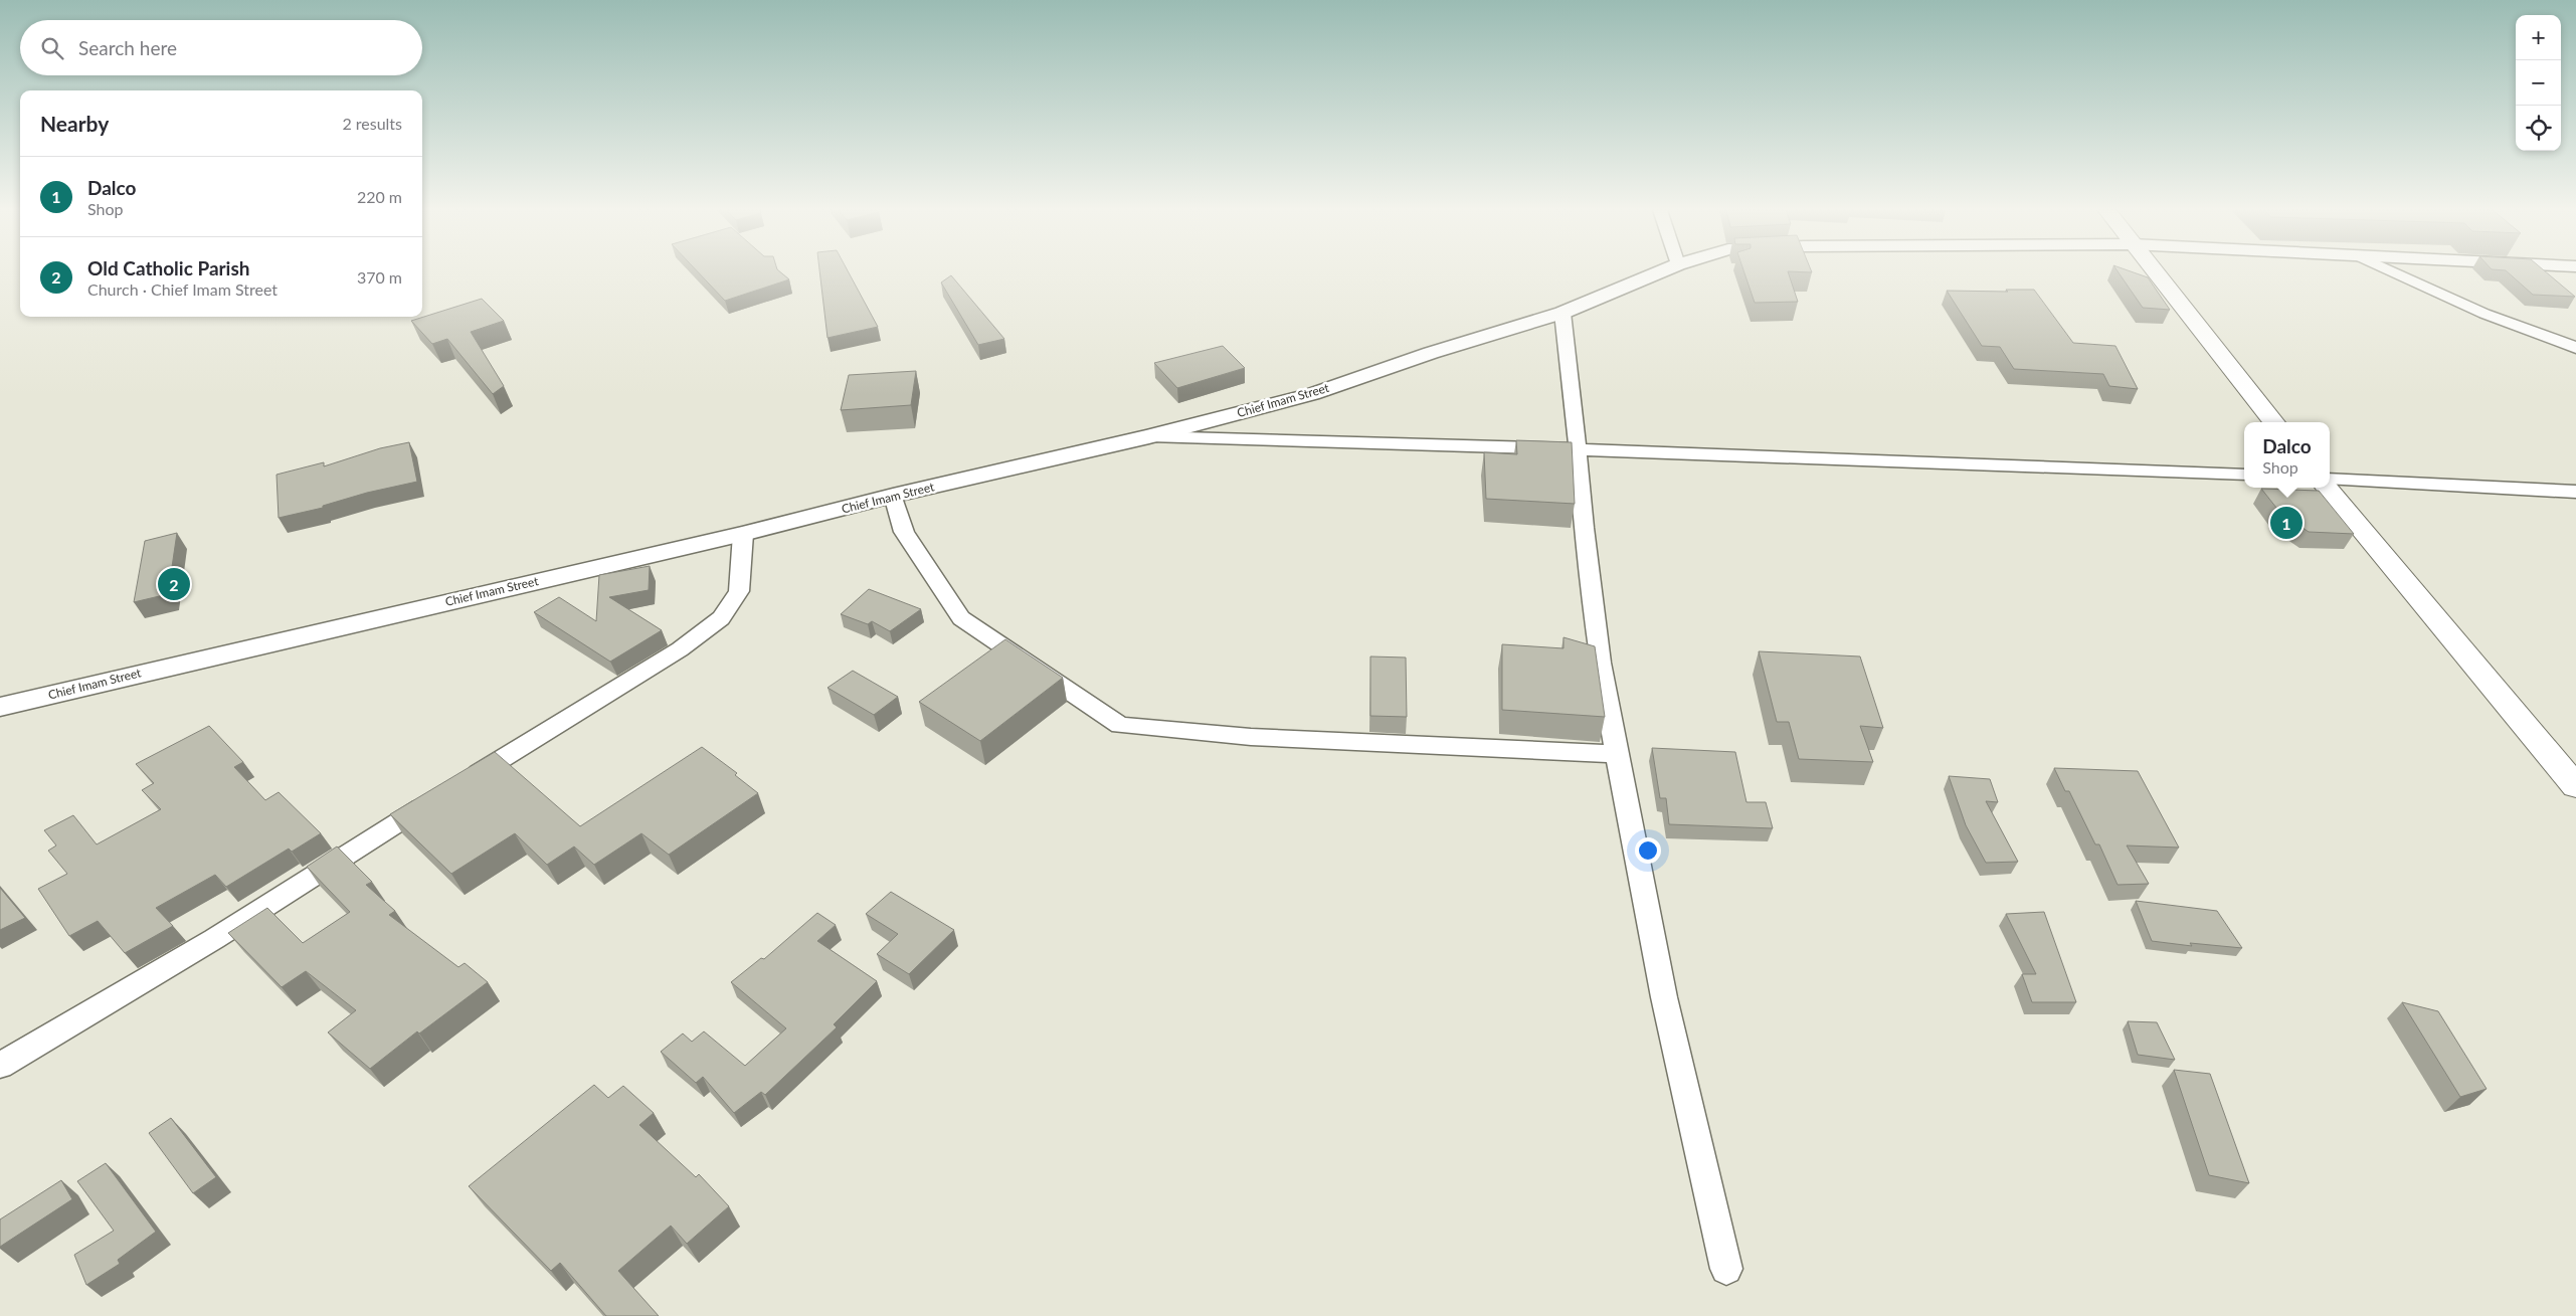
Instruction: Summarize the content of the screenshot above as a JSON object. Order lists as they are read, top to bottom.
{
  "streets": {
    "street": ["Chief Imam Street"]
  },
  "page": {
    "map_buttons": ["+", "−"],
    "search": "Search here",
    "heading": ["Nearby", "2 results"],
    "list": [
      {
        "mark": "1",
        "name": "Dalco",
        "note": "Shop",
        "value": "220 m"
      },
      {
        "mark": "2",
        "name": "Old Catholic Parish",
        "note": "Church · Chief Imam Street",
        "value": "370 m"
      }
    ],
    "popup": ["Dalco", "Shop"],
    "pins": ["1", "2"]
  }
}
